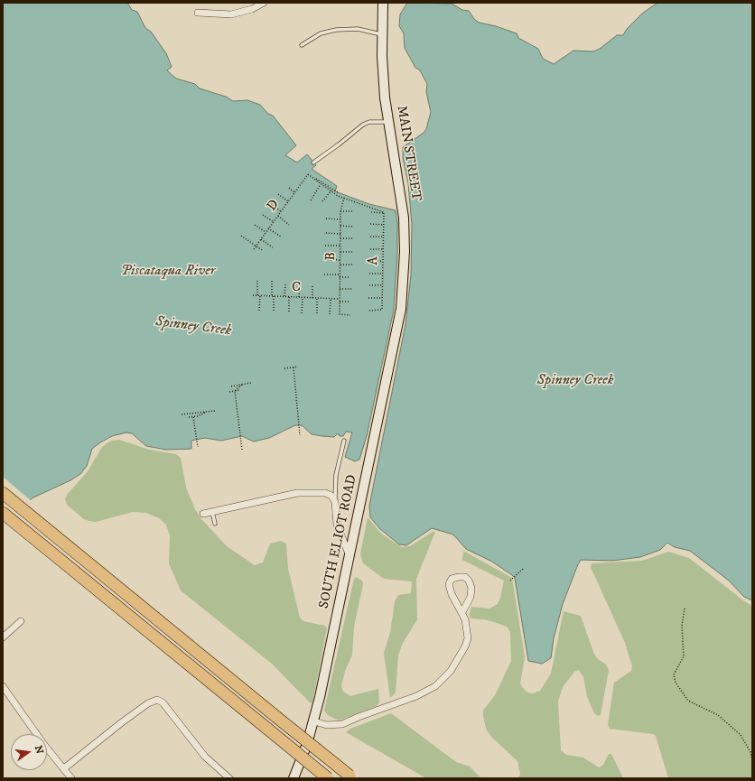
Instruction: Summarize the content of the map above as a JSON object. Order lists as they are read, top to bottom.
{
  "streets": {
    "main road": ["MAIN STREET", "SOUTH ELIOT ROAD"],
    "path": [
      "D",
      "B",
      "A",
      "C"
    ]
  },
  "crossings": [
    ["MAIN STREET", "SOUTH ELIOT ROAD"],
    ["B", "C"]
  ],
  "water": ["Piscataqua River", "Spinney Creek"],
  "north": "right"
}
